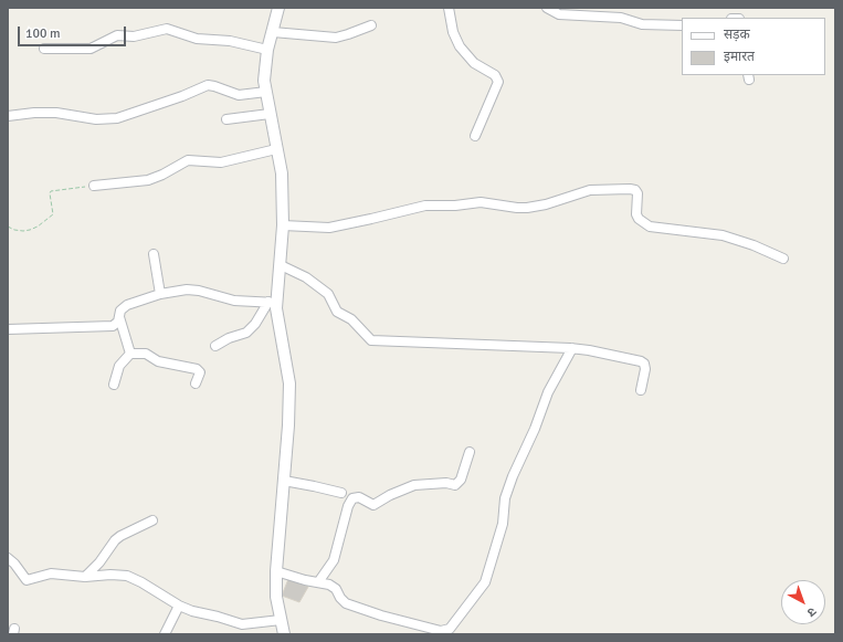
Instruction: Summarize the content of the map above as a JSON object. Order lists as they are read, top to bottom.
{
  "legend": ["सड़क", "इमारत"],
  "scale_bar": "100 m",
  "north": "bottom right"
}
